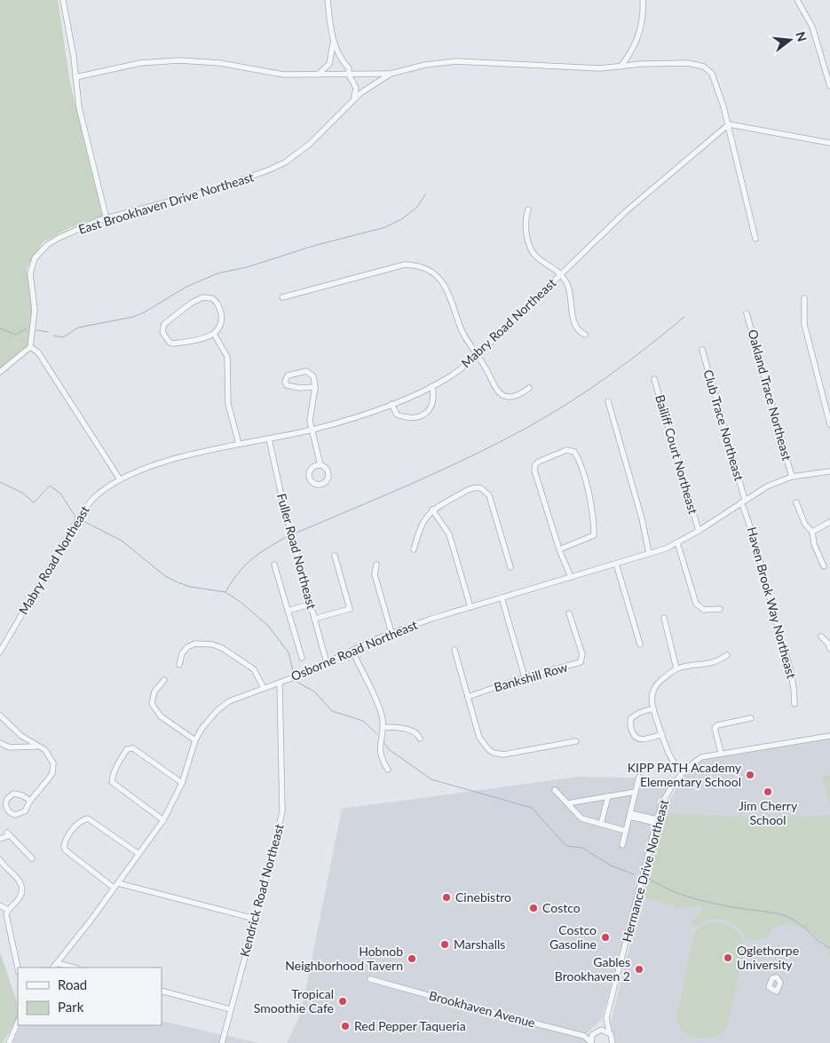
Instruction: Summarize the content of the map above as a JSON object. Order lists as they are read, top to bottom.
{
  "streets": {
    "street": [
      "East Brookhaven Drive Northeast",
      "Mabry Road Northeast",
      "Oakland Trace Northeast",
      "Club Trace Northeast",
      "Bailiff Court Northeast",
      "Fuller Road Northeast",
      "Haven Brook Way Northeast",
      "Osborne Road Northeast",
      "Bankshill Row",
      "Hermance Drive Northeast",
      "Kendrick Road Northeast",
      "Brookhaven Avenue"
    ]
  },
  "crossings": [
    ["East Brookhaven Drive Northeast", "Mabry Road Northeast"],
    ["Mabry Road Northeast", "Fuller Road Northeast"],
    ["Oakland Trace Northeast", "Osborne Road Northeast"],
    ["Club Trace Northeast", "Haven Brook Way Northeast"],
    ["Club Trace Northeast", "Osborne Road Northeast"],
    ["Bailiff Court Northeast", "Osborne Road Northeast"],
    ["Fuller Road Northeast", "Osborne Road Northeast"],
    ["Haven Brook Way Northeast", "Osborne Road Northeast"],
    ["Osborne Road Northeast", "Kendrick Road Northeast"]
  ],
  "places": [
    "KIPP PATH Academy Elementary School",
    "Jim Cherry School",
    "Cinebistro",
    "Costco",
    "Costco Gasoline",
    "Marshalls",
    "Oglethorpe University",
    "Hobnob Neighborhood Tavern",
    "Gables Brookhaven 2",
    "Tropical Smoothie Cafe",
    "Red Pepper Taqueria"
  ],
  "legend": ["Road", "Park"],
  "north": "right"
}
